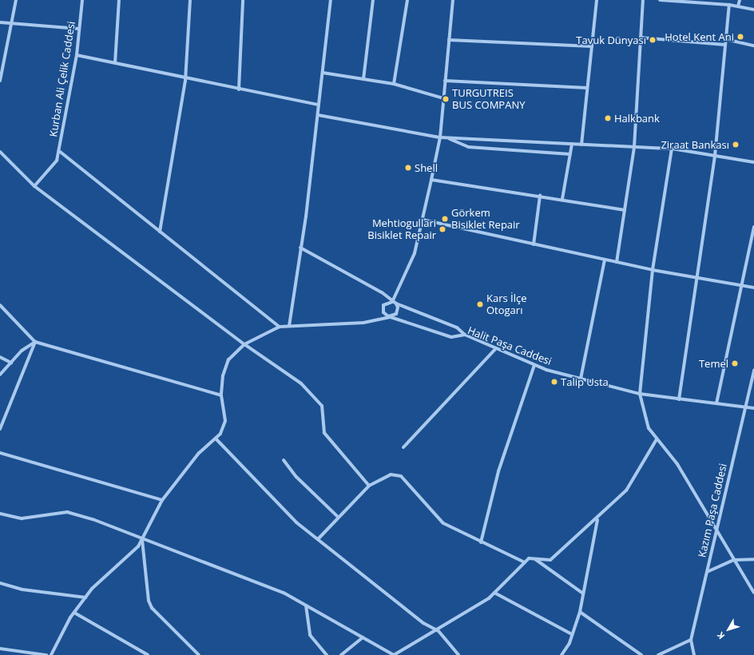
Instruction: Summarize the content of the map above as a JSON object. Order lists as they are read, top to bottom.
{
  "streets": {
    "street": ["Kurban Ali Çelik Caddesi", "Halit Paşa Caddesi", "Kazım Paşa Caddesi"]
  },
  "crossings": [
    ["Halit Paşa Caddesi", "Kazım Paşa Caddesi"]
  ],
  "places": [
    "Hotel Kent Ani",
    "Tavuk Dünyası",
    "TURGUTREIS BUS COMPANY",
    "Halkbank",
    "Ziraat Bankası",
    "Shell",
    "Görkem Bisiklet Repair",
    "Mehtiogullari Bisiklet Repair",
    "Kars İlçe Otogarı",
    "Temel",
    "Talip Usta"
  ],
  "north": "bottom left"
}
